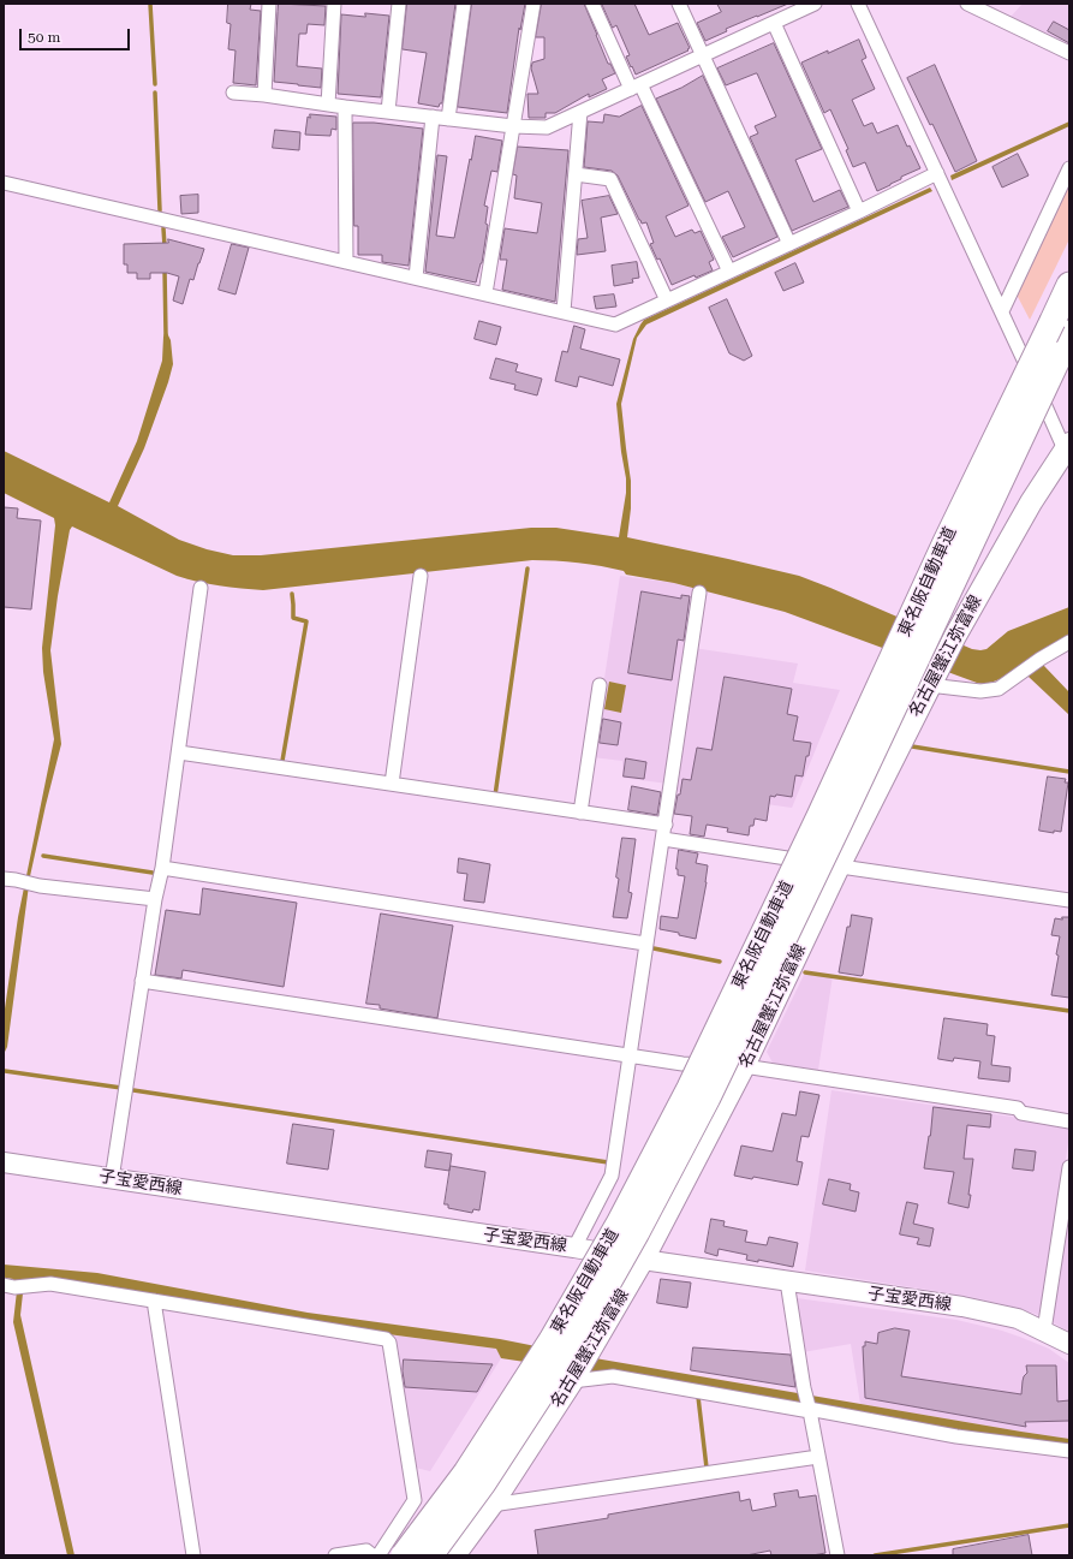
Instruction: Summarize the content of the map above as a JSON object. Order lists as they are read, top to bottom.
{
  "streets": {
    "highway": ["東名阪自動車道"],
    "main road": ["名古屋蟹江弥富線", "子宝愛西線"]
  },
  "crossings": [
    ["名古屋蟹江弥富線", "子宝愛西線"]
  ],
  "scale_bar": "50 m"
}
